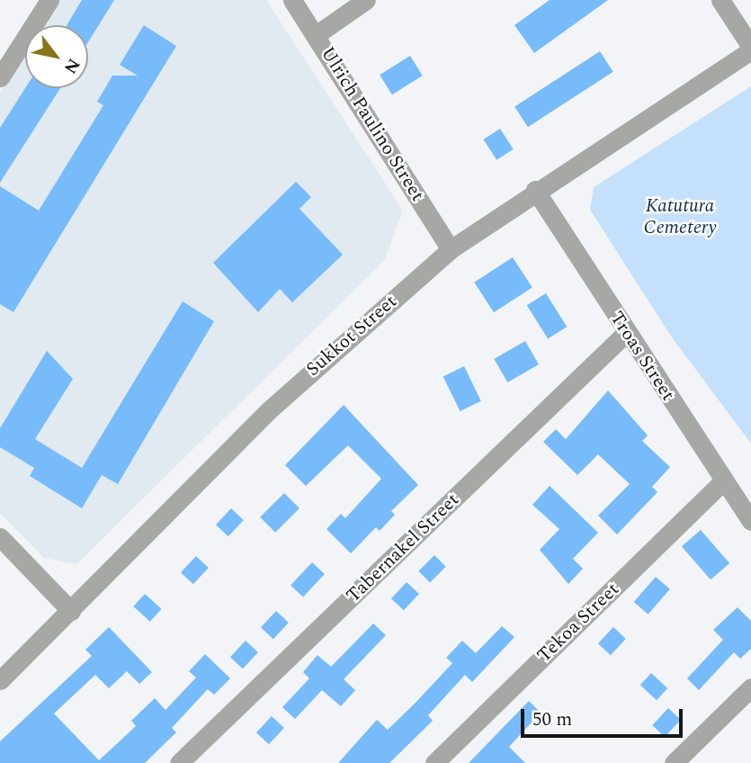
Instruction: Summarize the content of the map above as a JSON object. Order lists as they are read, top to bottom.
{
  "streets": {
    "street": [
      "Ulrich Paulino Street",
      "Sukkot Street",
      "Troas Street",
      "Tabernakel Street",
      "Tekoa Street"
    ]
  },
  "crossings": [
    ["Ulrich Paulino Street", "Sukkot Street"],
    ["Sukkot Street", "Troas Street"],
    ["Troas Street", "Tabernakel Street"],
    ["Troas Street", "Tekoa Street"]
  ],
  "parks": ["Katutura Cemetery"],
  "scale_bar": "50 m",
  "north": "bottom right"
}
